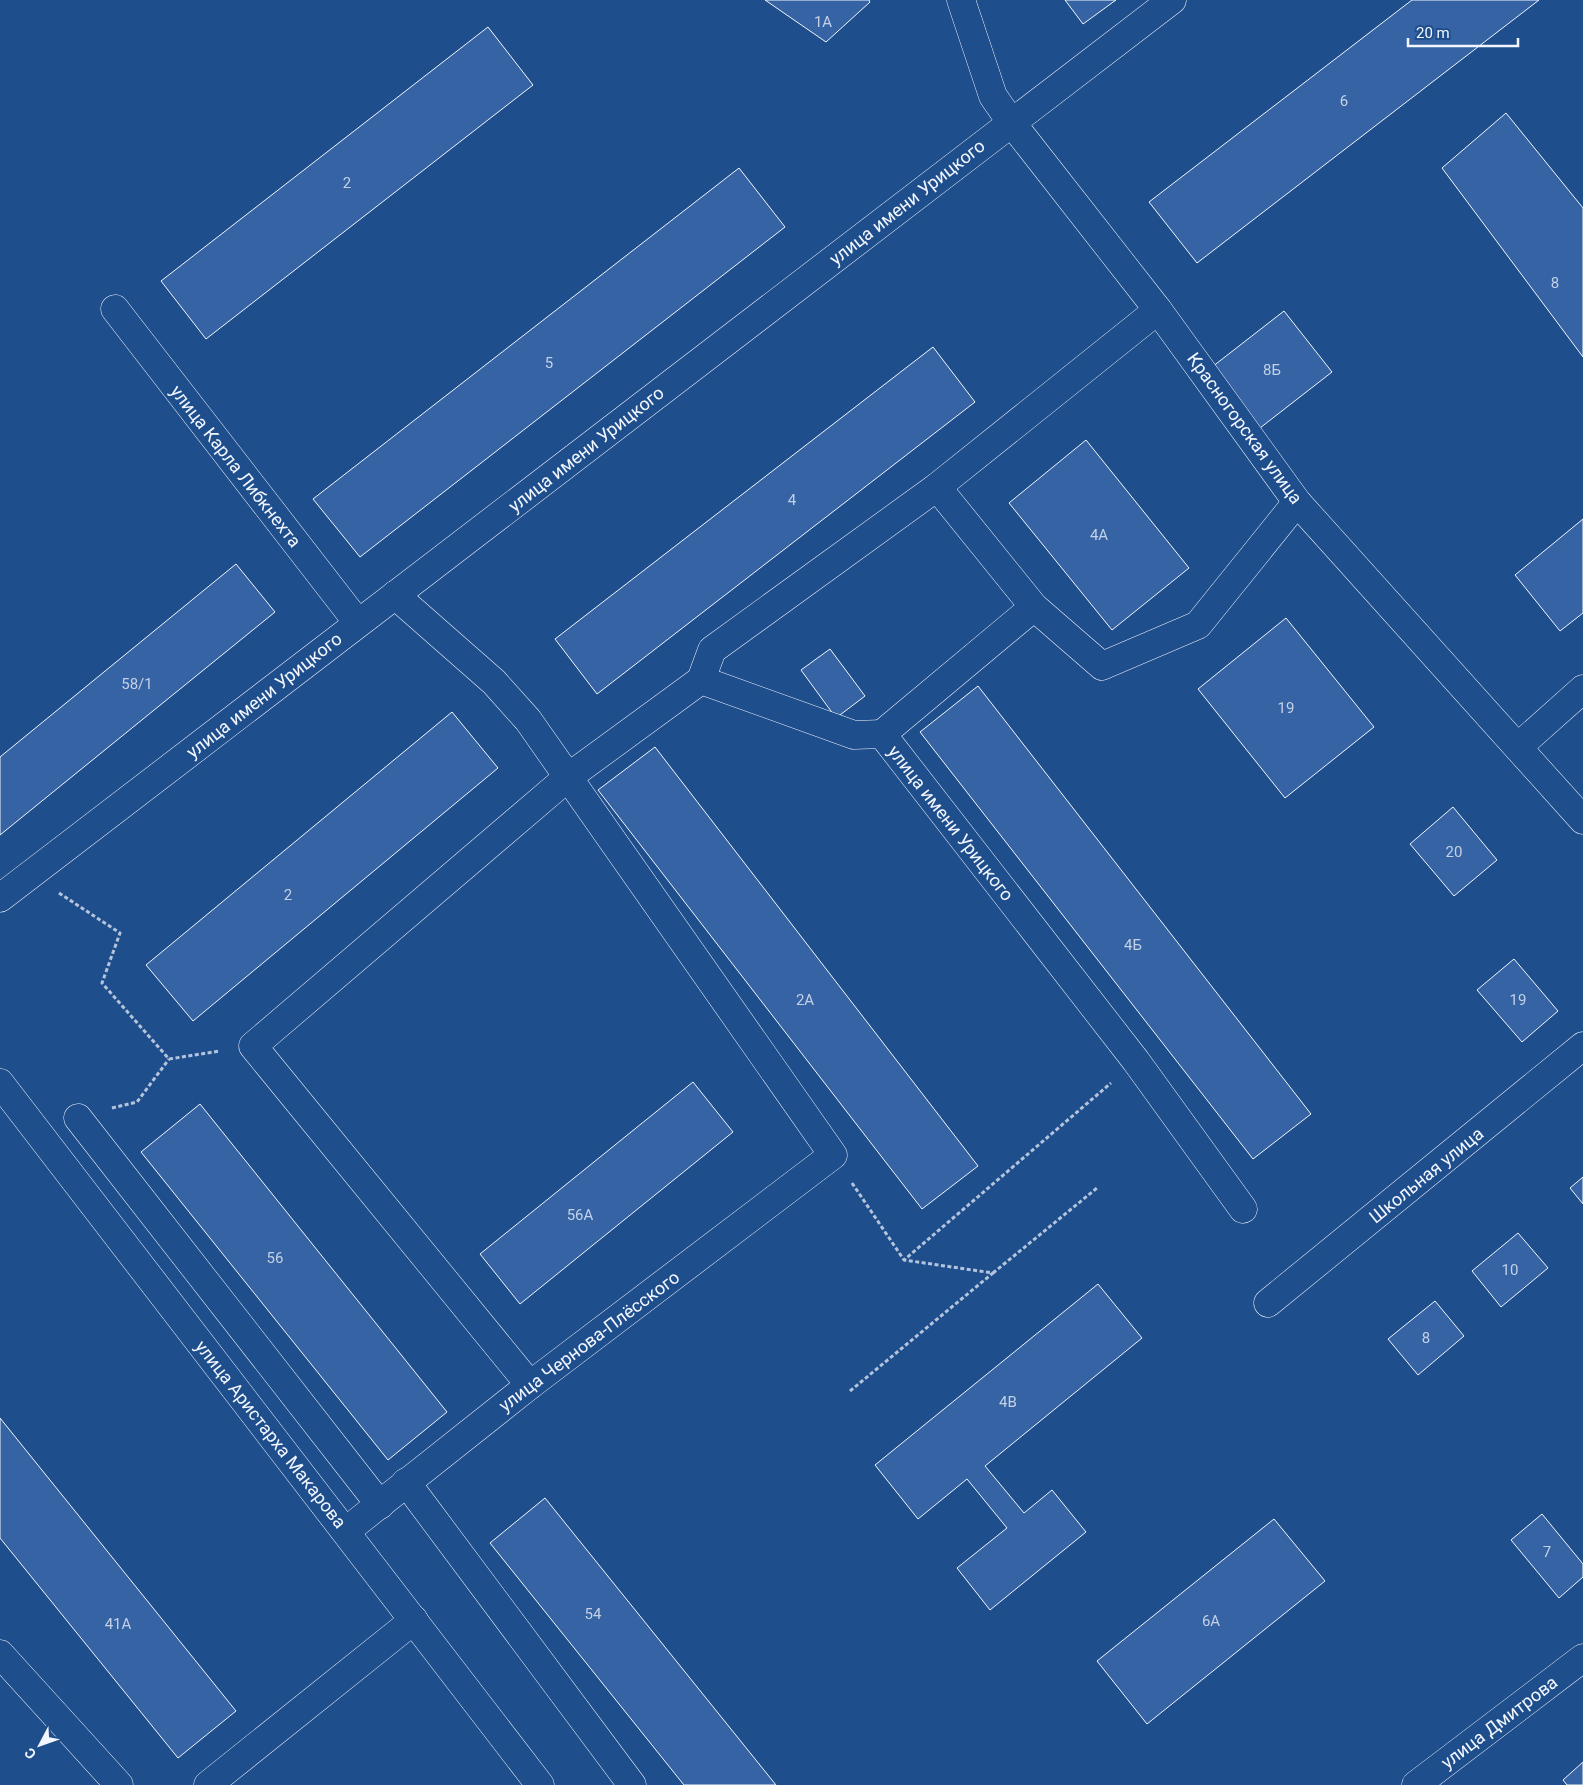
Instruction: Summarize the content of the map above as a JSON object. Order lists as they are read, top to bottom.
{
  "streets": {
    "street": [
      "улица имени Урицкого",
      "Красногорская улица",
      "улица Карла Либкнехта",
      "Школьная улица",
      "улица Чернова-Плёсского",
      "улица Аристарха Макарова",
      "улица Дмитрова"
    ]
  },
  "crossings": [
    ["улица имени Урицкого", "Красногорская улица"],
    ["улица имени Урицкого", "улица Карла Либкнехта"],
    ["улица Чернова-Плёсского", "улица Аристарха Макарова"]
  ],
  "house_numbers": [
    "1А",
    "6",
    "2",
    "8",
    "5",
    "8Б",
    "4",
    "4А",
    "58/1",
    "19",
    "20",
    "2",
    "4Б",
    "2А",
    "19",
    "56А",
    "56",
    "10",
    "8",
    "4В",
    "7",
    "54",
    "6А",
    "41А"
  ],
  "scale_bar": "20 m",
  "north": "bottom left"
}
